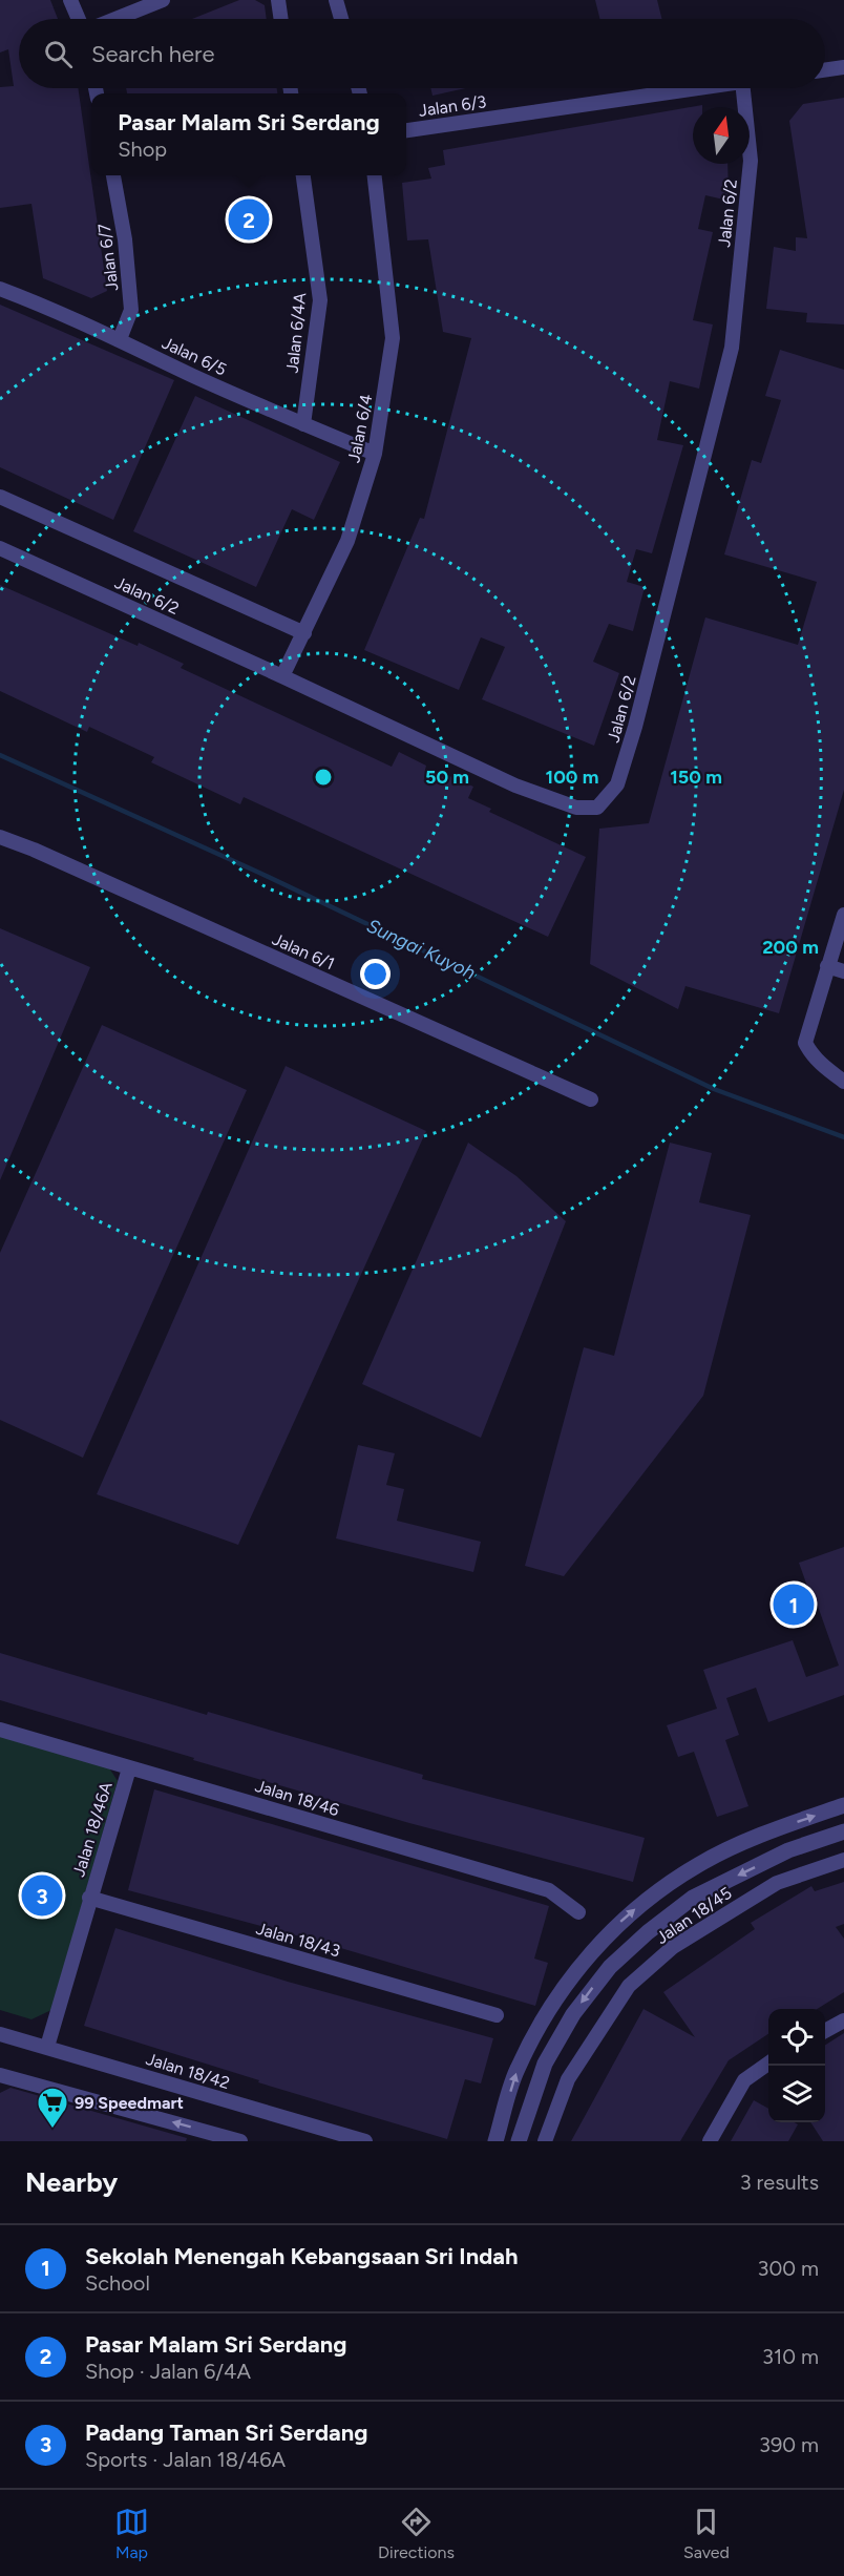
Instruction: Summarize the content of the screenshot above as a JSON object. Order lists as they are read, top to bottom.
{
  "streets": {
    "street": [
      "Jalan 6/3",
      "Jalan 6/2",
      "Jalan 6/7",
      "Jalan 6/4A",
      "Jalan 6/5",
      "Jalan 6/4",
      "Jalan 6/1",
      "Jalan 18/46",
      "Jalan 18/46A",
      "Jalan 18/45",
      "Jalan 18/43",
      "Jalan 18/42"
    ]
  },
  "crossings": [
    ["Jalan 6/2", "Jalan 6/4"],
    ["Jalan 6/7", "Jalan 6/5"],
    ["Jalan 6/4A", "Jalan 6/5"],
    ["Jalan 6/5", "Jalan 6/4"],
    ["Jalan 18/46", "Jalan 18/46A"],
    ["Jalan 18/46A", "Jalan 18/43"],
    ["Jalan 18/46A", "Jalan 18/42"]
  ],
  "water": ["Sungai Kuyoh"],
  "places": {
    "supermarket": ["99 Speedmart"]
  },
  "north": "top",
  "page": {
    "search": "Search here",
    "popup": ["Pasar Malam Sri Serdang", "Shop"],
    "pins": ["2", "1", "3"],
    "heading": ["Nearby", "3 results"],
    "list": [
      {
        "mark": "1",
        "name": "Sekolah Menengah Kebangsaan Sri Indah",
        "note": "School",
        "value": "300 m"
      },
      {
        "mark": "2",
        "name": "Pasar Malam Sri Serdang",
        "note": "Shop · Jalan 6/4A",
        "value": "310 m"
      },
      {
        "mark": "3",
        "name": "Padang Taman Sri Serdang",
        "note": "Sports · Jalan 18/46A",
        "value": "390 m"
      }
    ],
    "nav": ["Map", "Directions", "Saved"]
  },
  "rings": [
    "50 m",
    "100 m",
    "150 m",
    "200 m"
  ]
}
